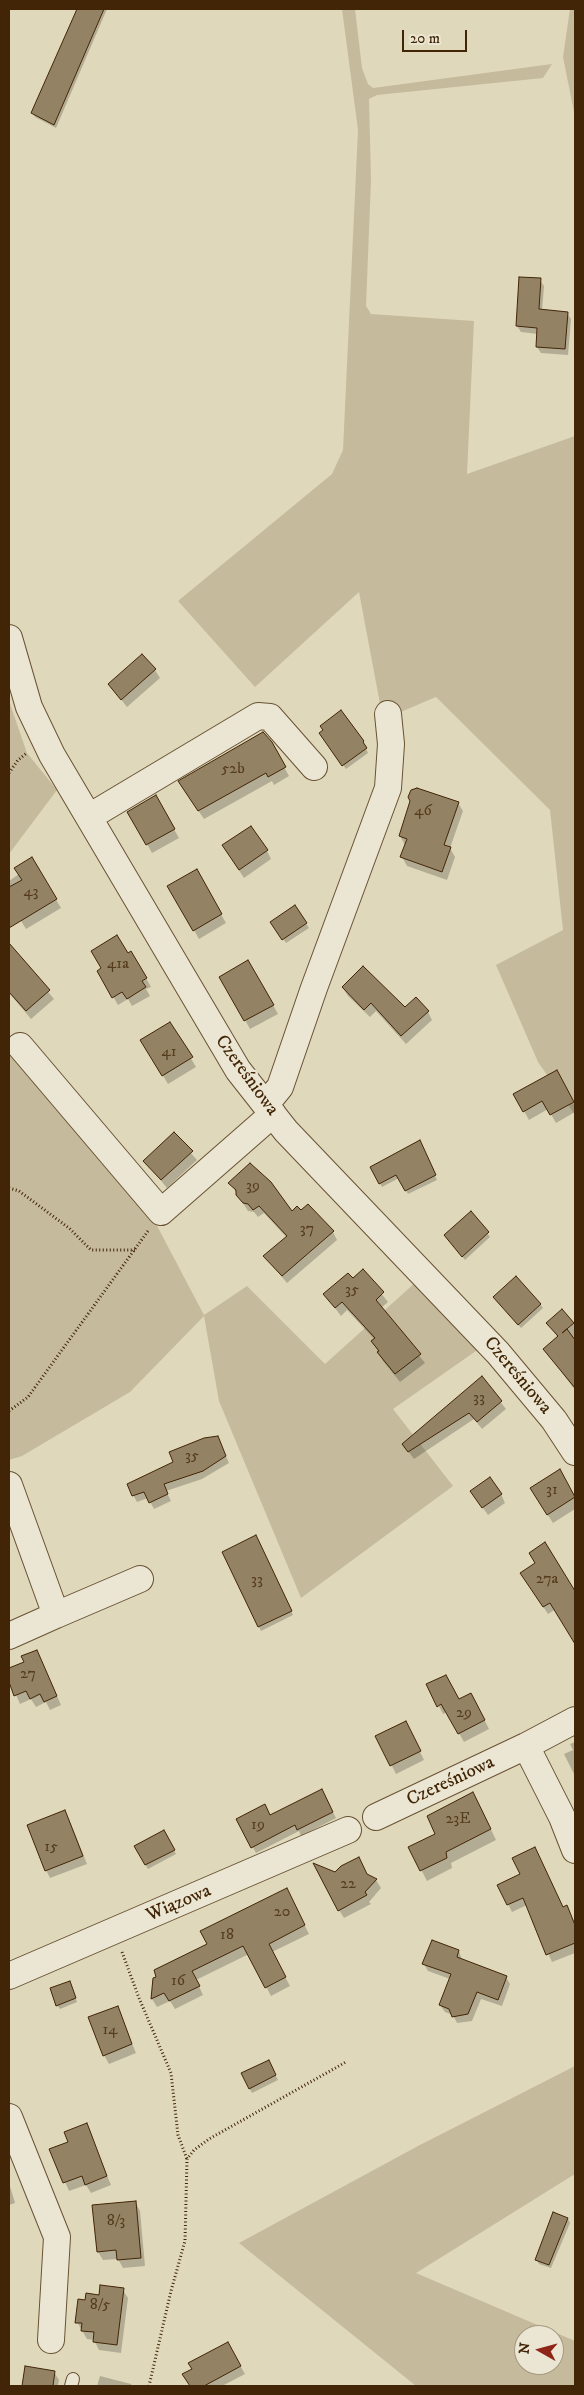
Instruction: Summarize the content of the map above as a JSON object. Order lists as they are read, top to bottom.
{
  "streets": {
    "street": ["Czereśniowa", "Wiązowa"]
  },
  "house_numbers": [
    "52b",
    "46",
    "43",
    "41a",
    "41",
    "39",
    "37",
    "35",
    "33",
    "35",
    "31",
    "27a",
    "33",
    "27",
    "29",
    "23E",
    "19",
    "15",
    "22",
    "20",
    "18",
    "16",
    "14",
    "8/3",
    "8/5"
  ],
  "scale_bar": "20 m",
  "north": "left"
}
